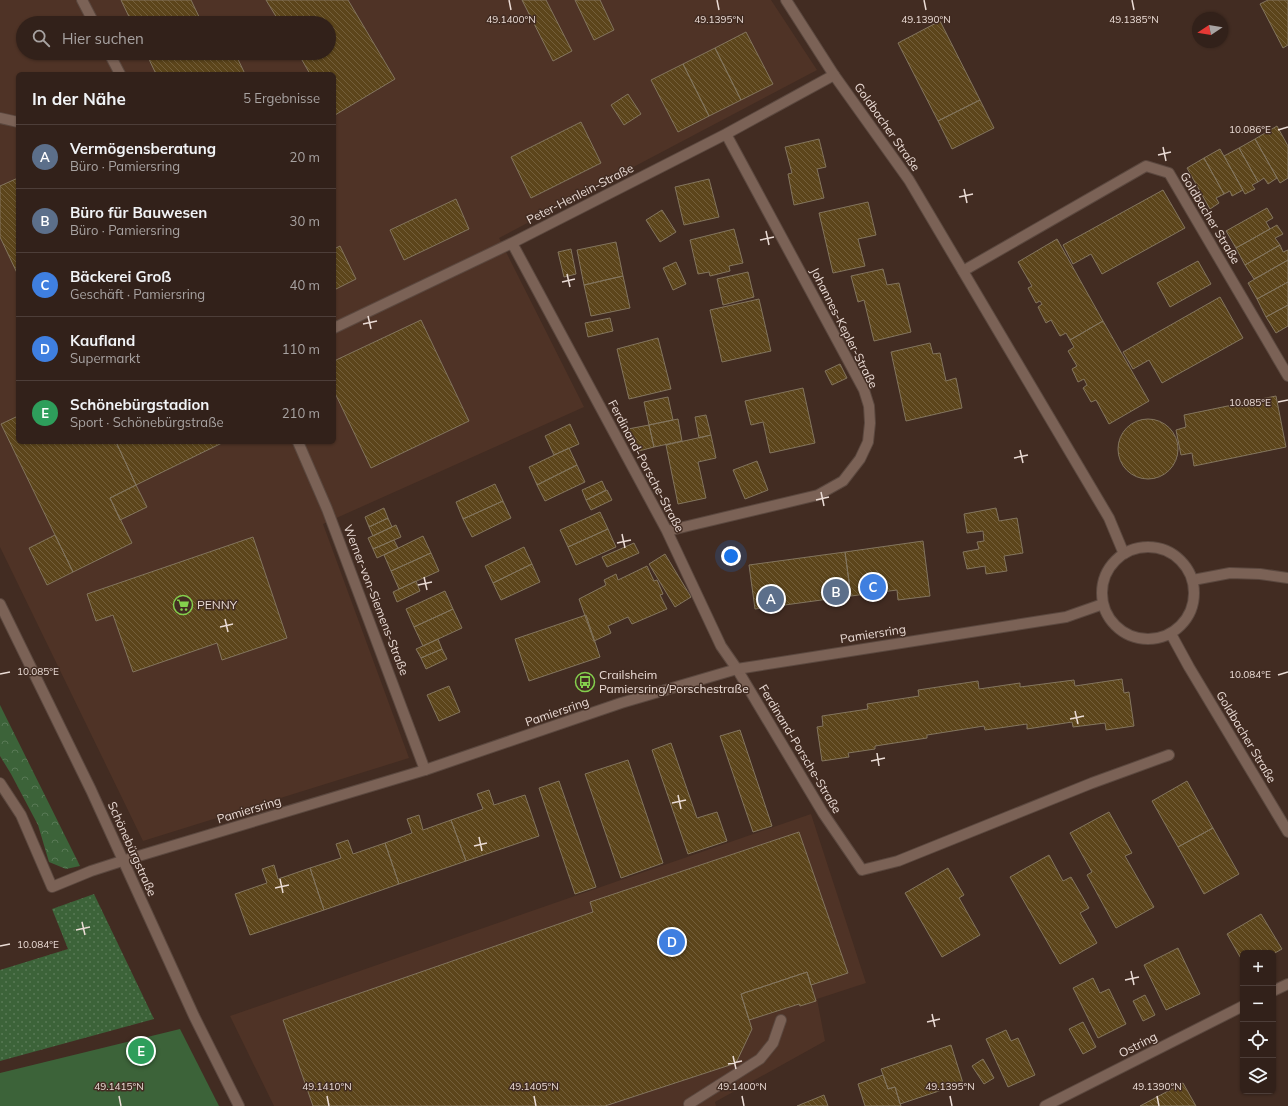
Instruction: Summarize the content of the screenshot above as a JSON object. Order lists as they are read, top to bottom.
{
  "streets": {
    "street": [
      "Goldbacher Straße",
      "Peter-Henlein-Straße",
      "Johannes-Kepler-Straße",
      "Ferdinand-Porsche-Straße",
      "Werner-von-Siemens-Straße",
      "Pamiersring",
      "Schönebürgstraße",
      "Ostring"
    ]
  },
  "crossings": [
    ["Goldbacher Straße", "Peter-Henlein-Straße"],
    ["Goldbacher Straße", "Pamiersring"],
    ["Peter-Henlein-Straße", "Johannes-Kepler-Straße"],
    ["Peter-Henlein-Straße", "Ferdinand-Porsche-Straße"],
    ["Johannes-Kepler-Straße", "Ferdinand-Porsche-Straße"],
    ["Ferdinand-Porsche-Straße", "Pamiersring"],
    ["Werner-von-Siemens-Straße", "Pamiersring"],
    ["Pamiersring", "Schönebürgstraße"]
  ],
  "places": {
    "supermarket": ["PENNY"],
    "bus stop": ["Crailsheim Pamiersring/Porschestraße"]
  },
  "north": "left",
  "page": {
    "search": "Hier suchen",
    "heading": ["In der Nähe", "5 Ergebnisse"],
    "list": [
      {
        "mark": "A",
        "name": "Vermögensberatung",
        "note": "Büro · Pamiersring",
        "value": "20 m"
      },
      {
        "mark": "B",
        "name": "Büro für Bauwesen",
        "note": "Büro · Pamiersring",
        "value": "30 m"
      },
      {
        "mark": "C",
        "name": "Bäckerei Groß",
        "note": "Geschäft · Pamiersring",
        "value": "40 m"
      },
      {
        "mark": "D",
        "name": "Kaufland",
        "note": "Supermarkt",
        "value": "110 m"
      },
      {
        "mark": "E",
        "name": "Schönebürgstadion",
        "note": "Sport · Schönebürgstraße",
        "value": "210 m"
      }
    ],
    "pins": [
      "C",
      "B",
      "A",
      "D",
      "E"
    ],
    "map_buttons": ["+", "−"]
  },
  "coordinates": [
    "49.1400°N",
    "49.1395°N",
    "49.1390°N",
    "49.1385°N",
    "10.086°E",
    "10.085°E",
    "10.084°E",
    "49.1415°N",
    "49.1410°N",
    "49.1405°N"
  ]
}
